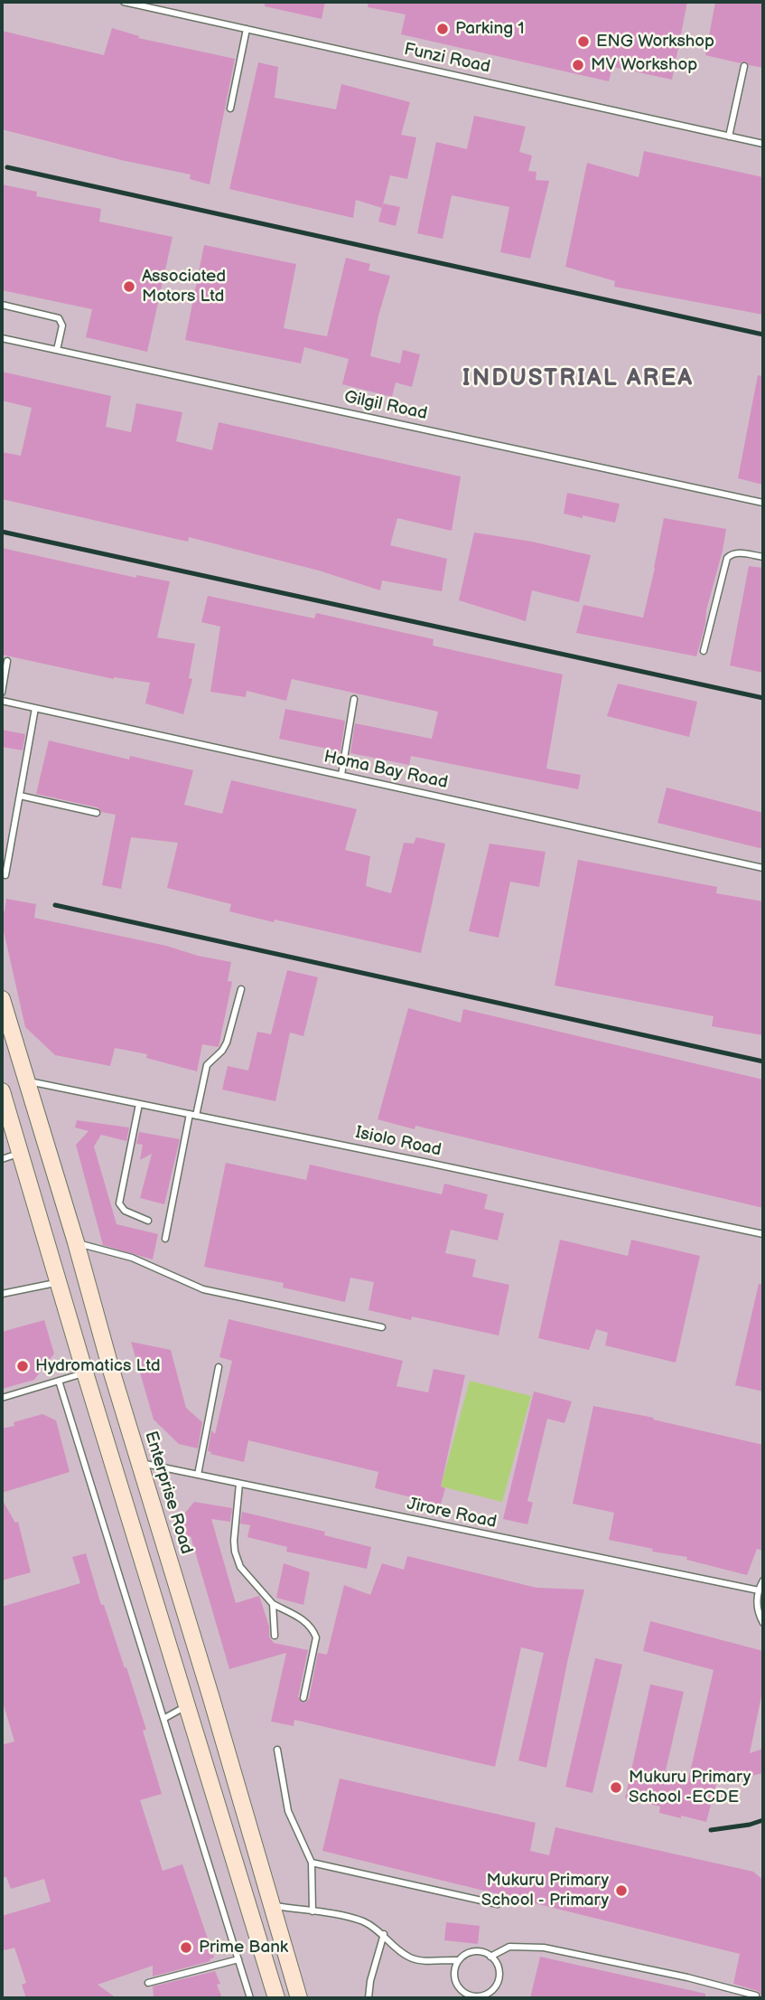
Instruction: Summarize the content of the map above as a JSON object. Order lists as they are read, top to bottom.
{
  "streets": {
    "main road": ["Enterprise Road"],
    "lane": [
      "Funzi Road",
      "Gilgil Road",
      "Homa Bay Road",
      "Isiolo Road",
      "Jirore Road"
    ]
  },
  "crossings": [
    ["Isiolo Road", "Enterprise Road"],
    ["Enterprise Road", "Jirore Road"]
  ],
  "districts": ["INDUSTRIAL AREA"],
  "places": [
    "Parking 1",
    "ENG Workshop",
    "MV Workshop",
    "Associated Motors Ltd",
    "Hydromatics Ltd",
    "Mukuru Primary School -ECDE",
    "Mukuru Primary School - Primary",
    "Prime Bank"
  ]
}
